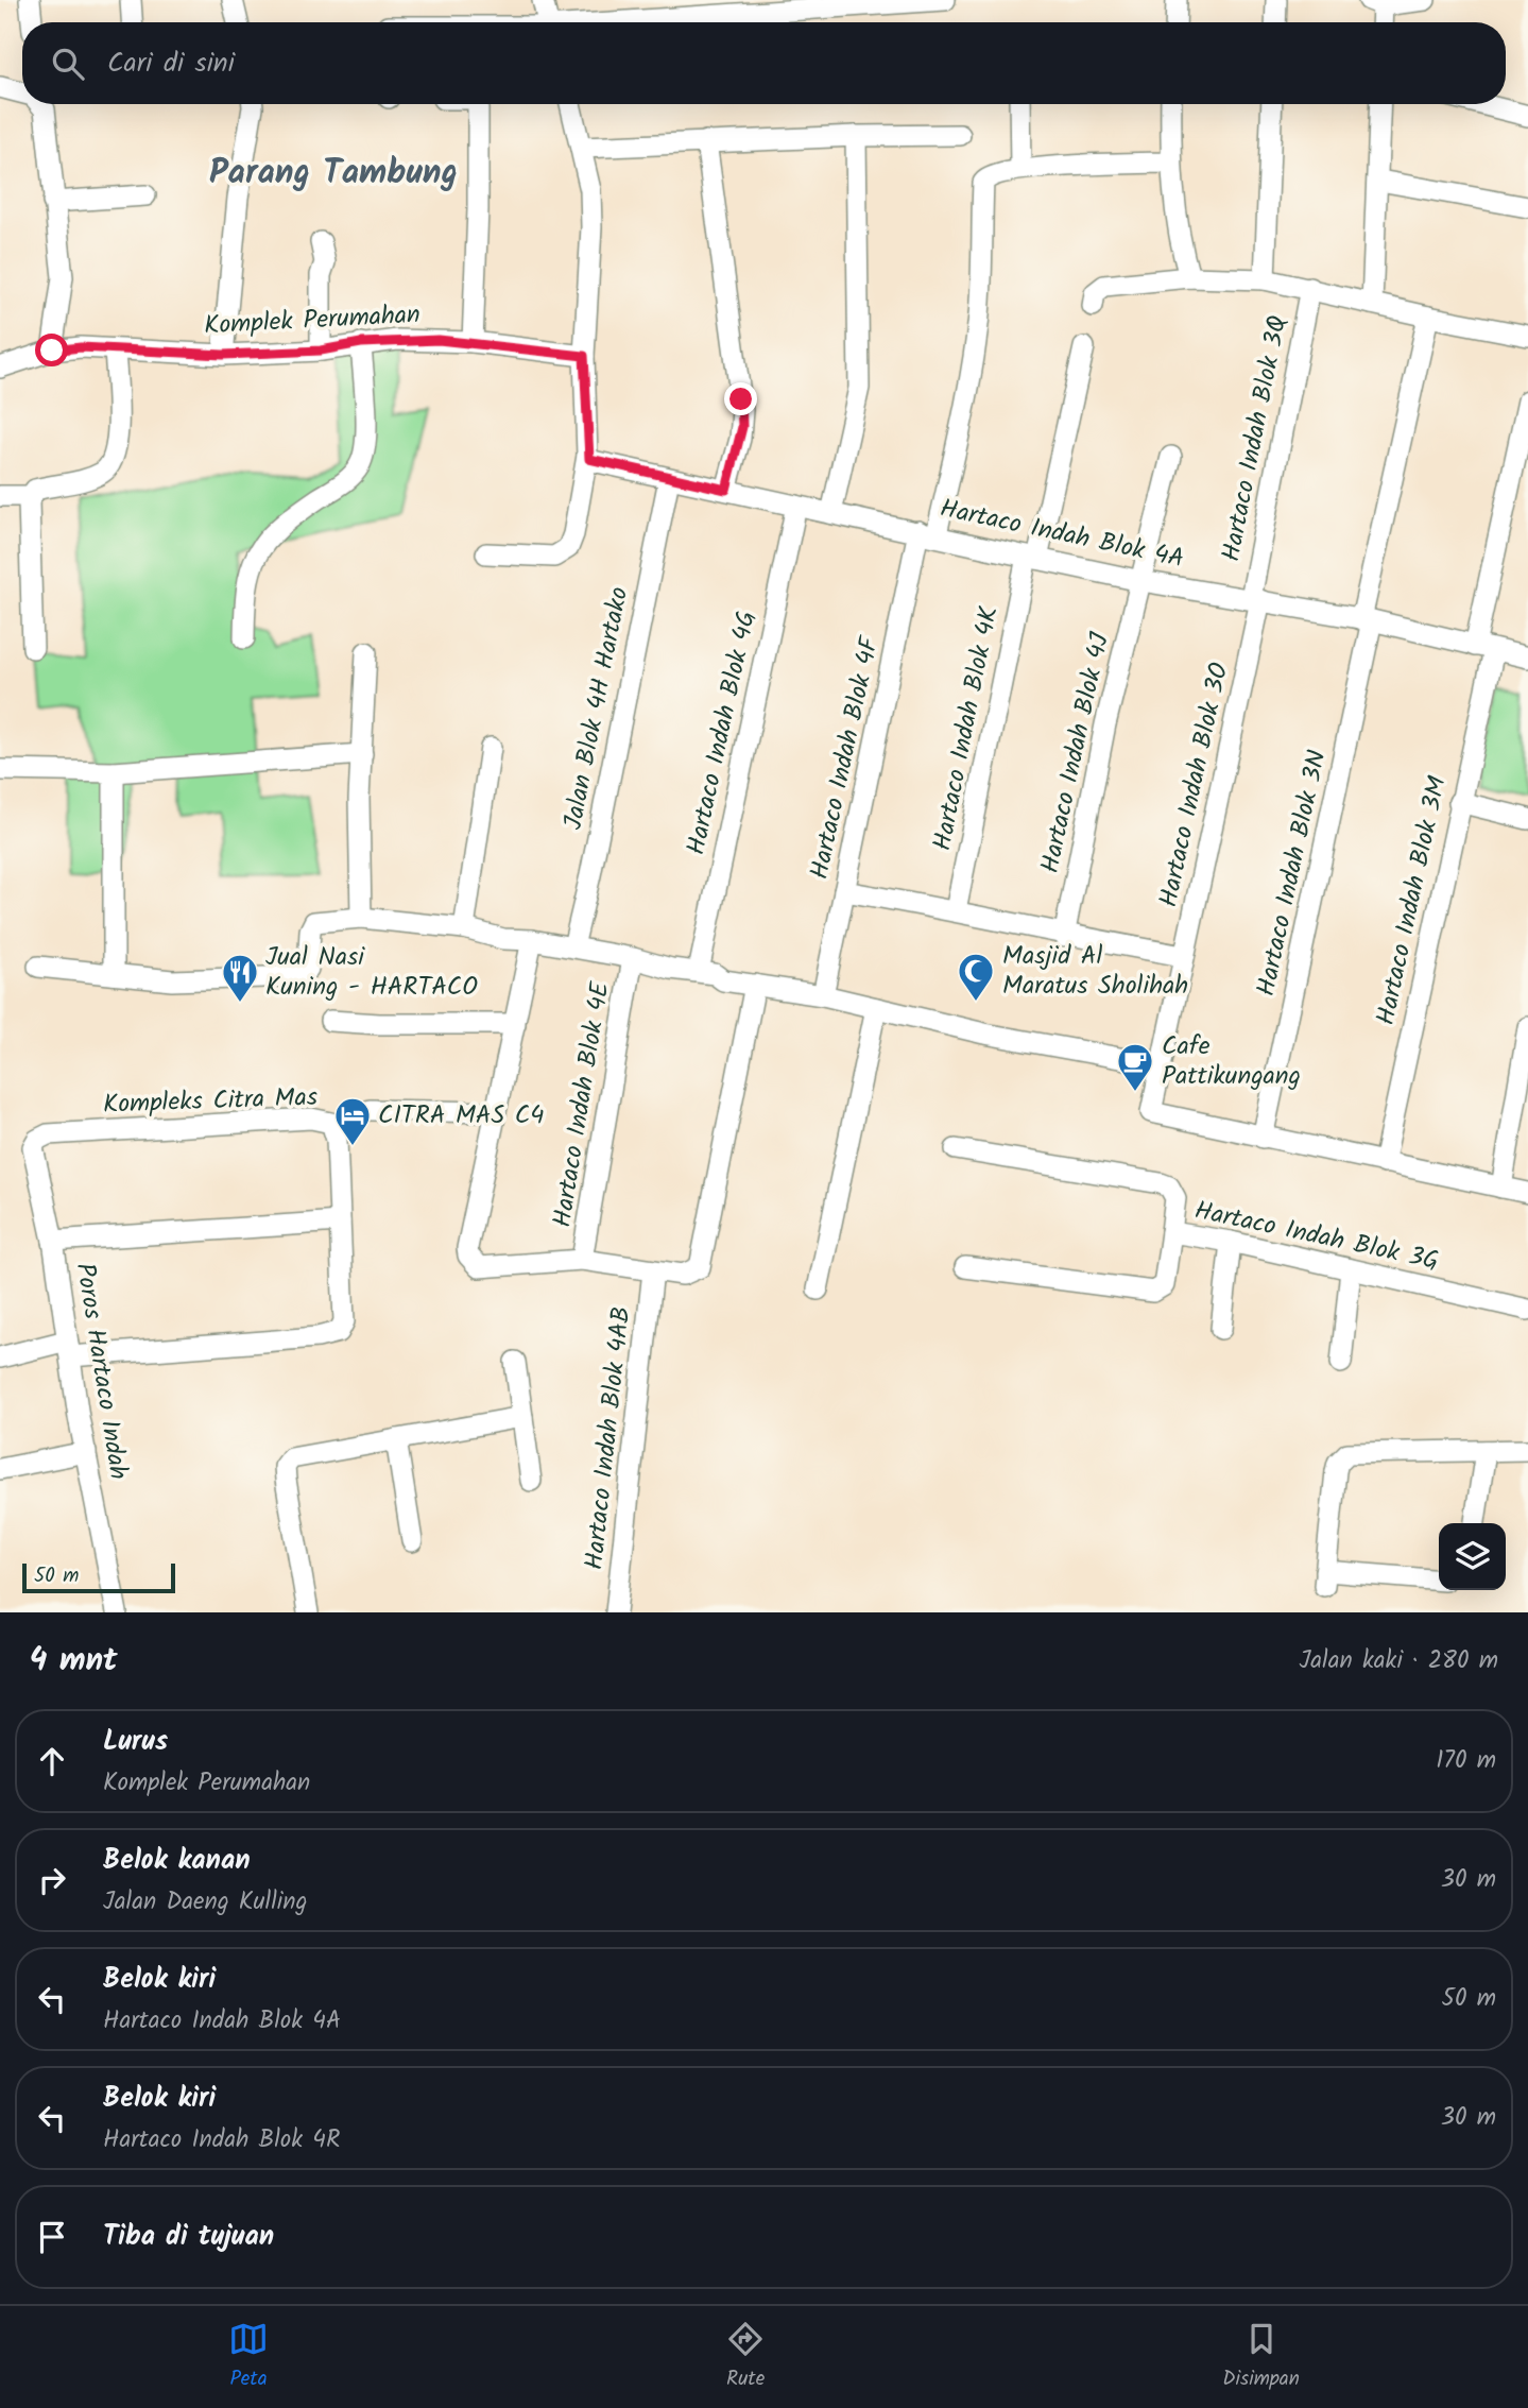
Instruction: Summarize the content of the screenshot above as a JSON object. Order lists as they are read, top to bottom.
{
  "streets": {
    "street": [
      "Komplek Perumahan",
      "Hartaco Indah Blok 3Q",
      "Hartaco Indah Blok 4A",
      "Jalan Blok 4H Hartako",
      "Hartaco Indah Blok 4K",
      "Hartaco Indah Blok 4G",
      "Hartaco Indah Blok 4J",
      "Hartaco Indah Blok 4F",
      "Hartaco Indah Blok 3O",
      "Hartaco Indah Blok 3N",
      "Hartaco Indah Blok 3M",
      "Kompleks Citra Mas",
      "Hartaco Indah Blok 4E",
      "Hartaco Indah Blok 3G",
      "Poros Hartaco Indah",
      "Hartaco Indah Blok 4AB"
    ]
  },
  "crossings": [
    ["Hartaco Indah Blok 3Q", "Hartaco Indah Blok 4A"],
    ["Hartaco Indah Blok 3Q", "Hartaco Indah Blok 3O"],
    ["Hartaco Indah Blok 4A", "Jalan Blok 4H Hartako"],
    ["Hartaco Indah Blok 4A", "Hartaco Indah Blok 4K"],
    ["Hartaco Indah Blok 4A", "Hartaco Indah Blok 4G"],
    ["Hartaco Indah Blok 4A", "Hartaco Indah Blok 4J"],
    ["Hartaco Indah Blok 4A", "Hartaco Indah Blok 4F"],
    ["Hartaco Indah Blok 4A", "Hartaco Indah Blok 3O"],
    ["Hartaco Indah Blok 4A", "Hartaco Indah Blok 3N"],
    ["Hartaco Indah Blok 4A", "Hartaco Indah Blok 3M"],
    ["Hartaco Indah Blok 3O", "Hartaco Indah Blok 3N"],
    ["Kompleks Citra Mas", "Poros Hartaco Indah"]
  ],
  "districts": ["Parang Tambung"],
  "places": {
    "mosque": ["Masjid Al Maratus Sholihah"],
    "restaurant": ["Jual Nasi Kuning - HARTACO"],
    "cafe": ["Cafe Pattikungang"],
    "hotel": ["CITRA MAS C4"]
  },
  "scale_bar": "50 m",
  "page": {
    "search": "Cari di sini",
    "scale": "50 m",
    "heading": ["4 mnt", "Jalan kaki · 280 m"],
    "list": [
      ["Lurus", "Komplek Perumahan", "170 m"],
      ["Belok kanan", "Jalan Daeng Kulling", "30 m"],
      ["Belok kiri", "Hartaco Indah Blok 4A", "50 m"],
      ["Belok kiri", "Hartaco Indah Blok 4R", "30 m"],
      "Tiba di tujuan"
    ],
    "nav": ["Peta", "Rute", "Disimpan"]
  }
}
